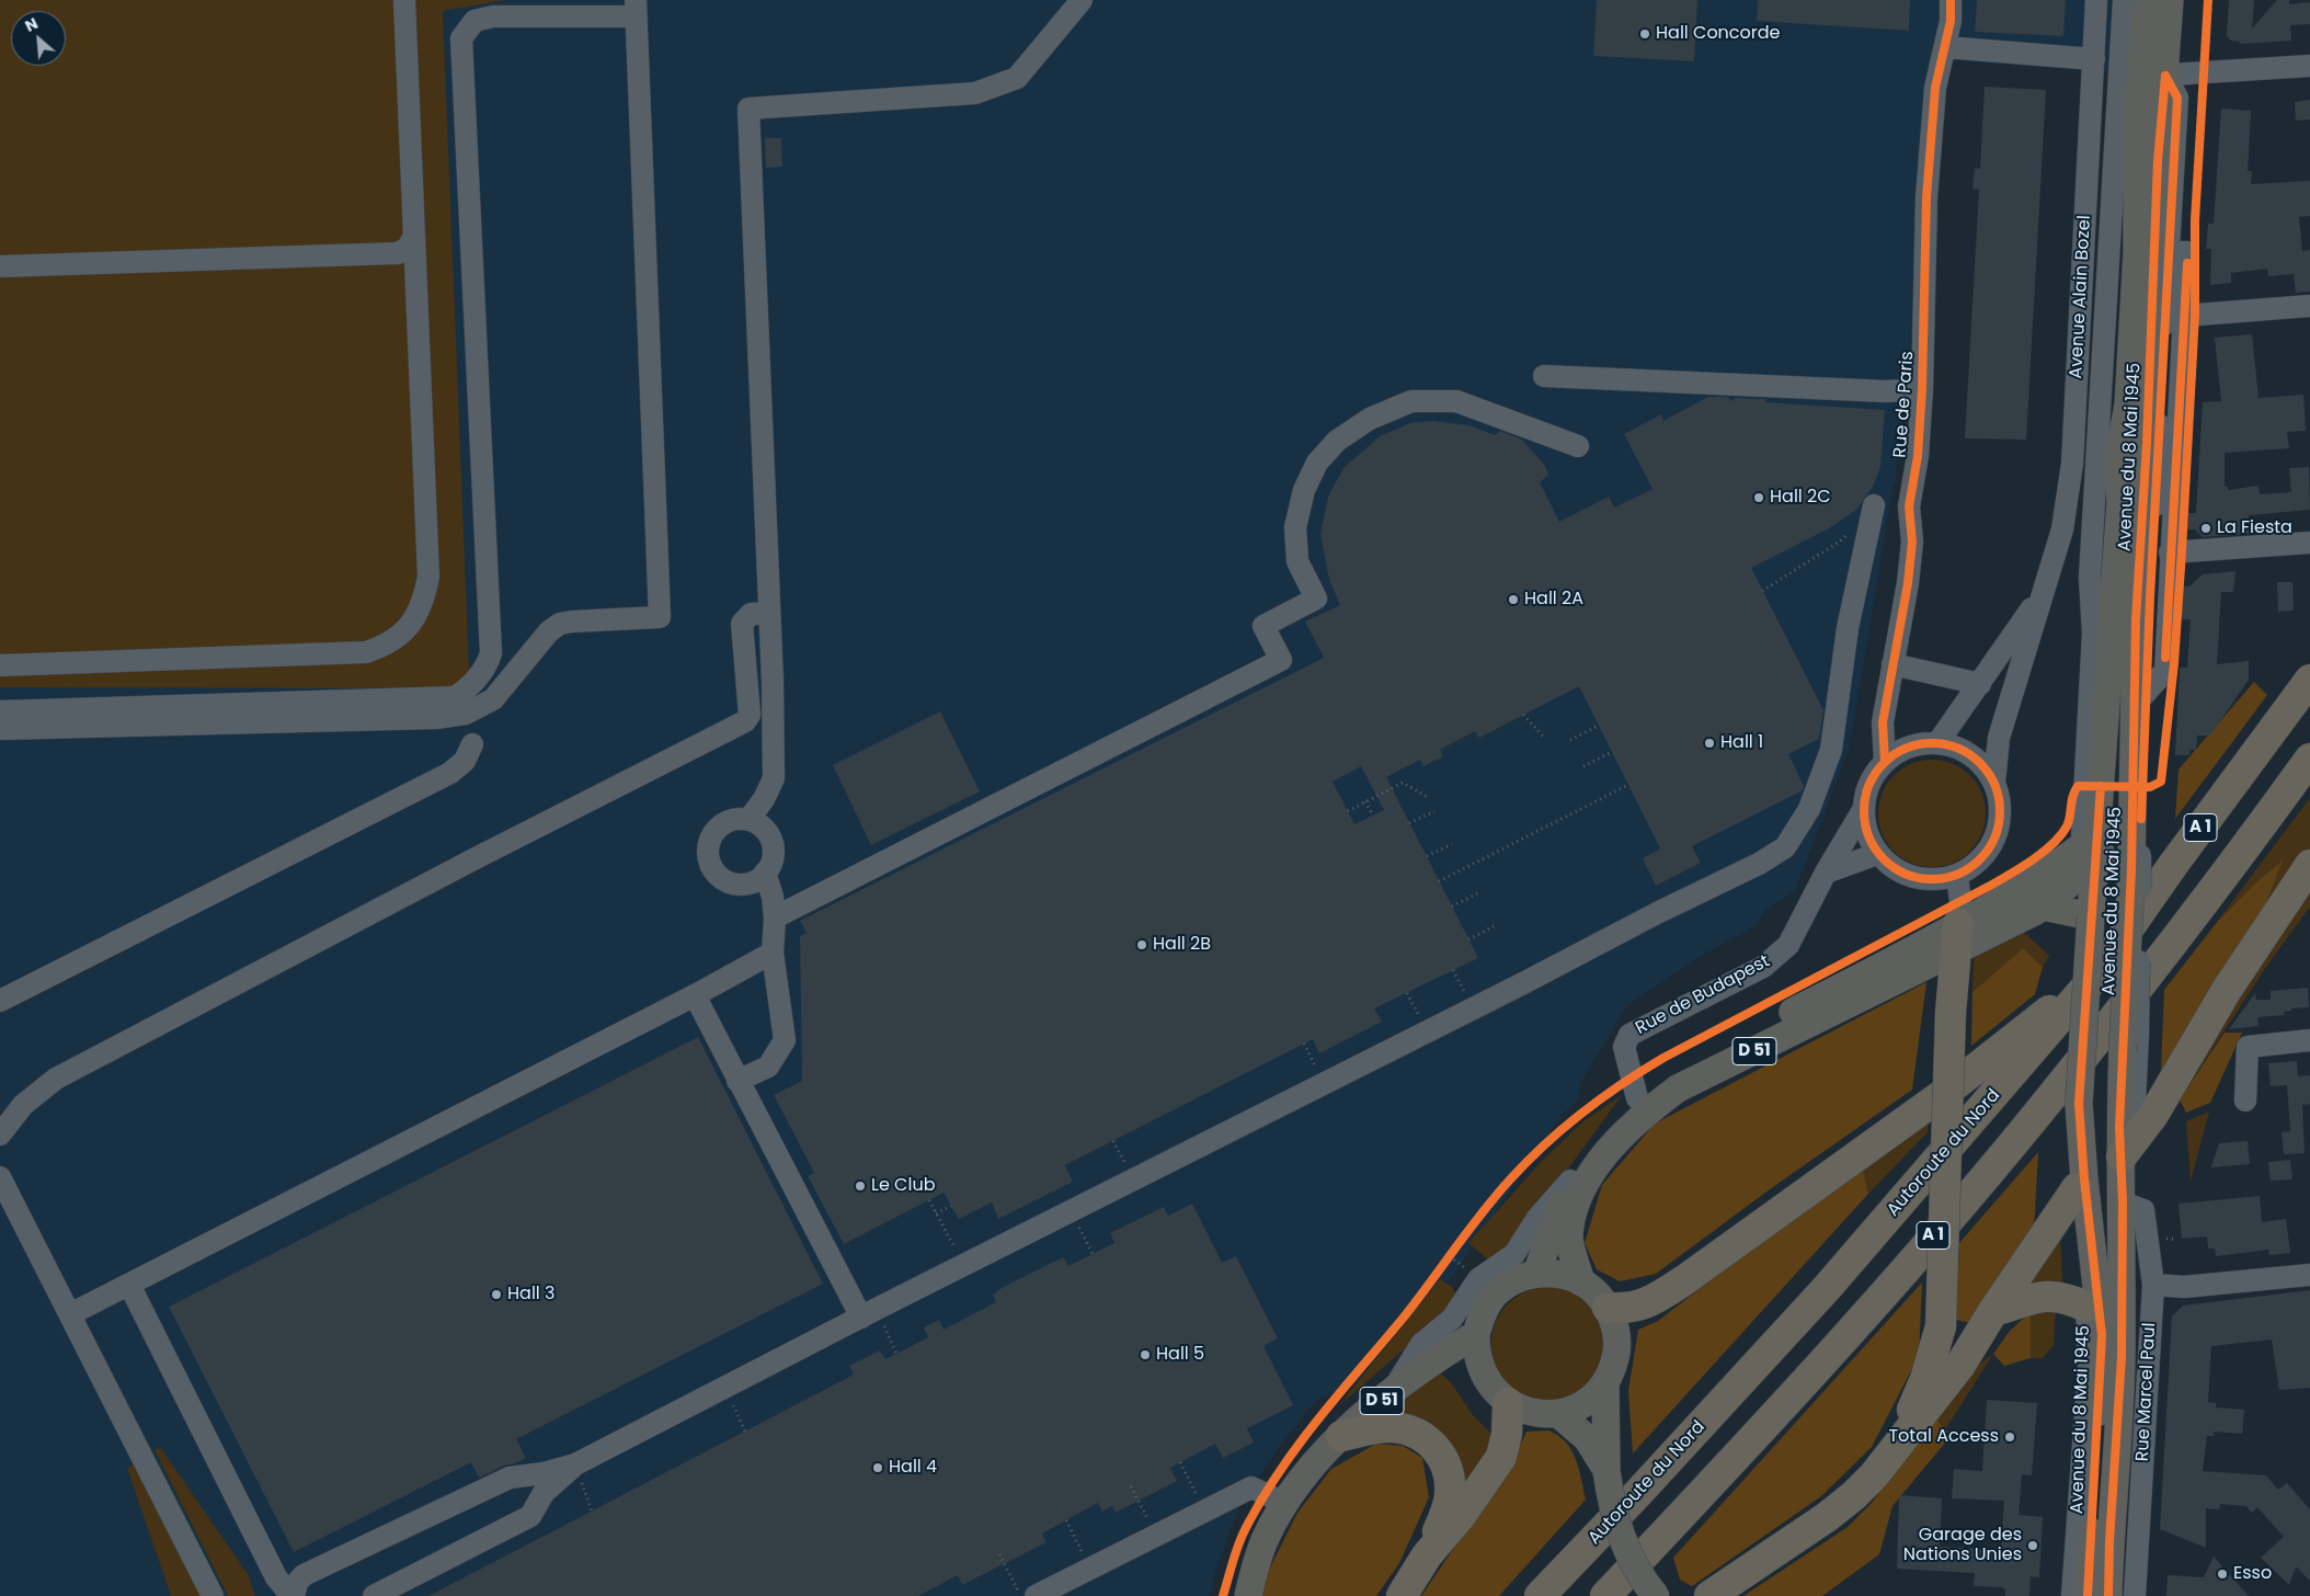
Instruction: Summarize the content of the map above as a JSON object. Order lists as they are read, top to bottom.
{
  "streets": {
    "highway": ["A 1", "Autoroute du Nord"],
    "main road": ["Avenue du 8 Mai 1945", "D 51"],
    "street": [
      "Avenue Alain Bozel",
      "Rue de Paris",
      "Rue de Budapest",
      "Rue Marcel Paul"
    ]
  },
  "crossings": [
    ["Avenue Alain Bozel", "Rue de Paris"],
    ["Avenue Alain Bozel", "Rue de Budapest"],
    ["Rue de Paris", "Rue de Budapest"],
    ["Avenue du 8 Mai 1945", "D 51"],
    ["Avenue du 8 Mai 1945", "Rue Marcel Paul"],
    ["Rue de Budapest", "D 51"]
  ],
  "places": [
    "Hall Concorde",
    "Hall 2C",
    "La Fiesta",
    "Hall 2A",
    "Hall 1",
    "Hall 2B",
    "Le Club",
    "Hall 3",
    "Hall 5",
    "Total Access",
    "Hall 4",
    "Garage des Nations Unies",
    "Esso"
  ],
  "north": "top left"
}
